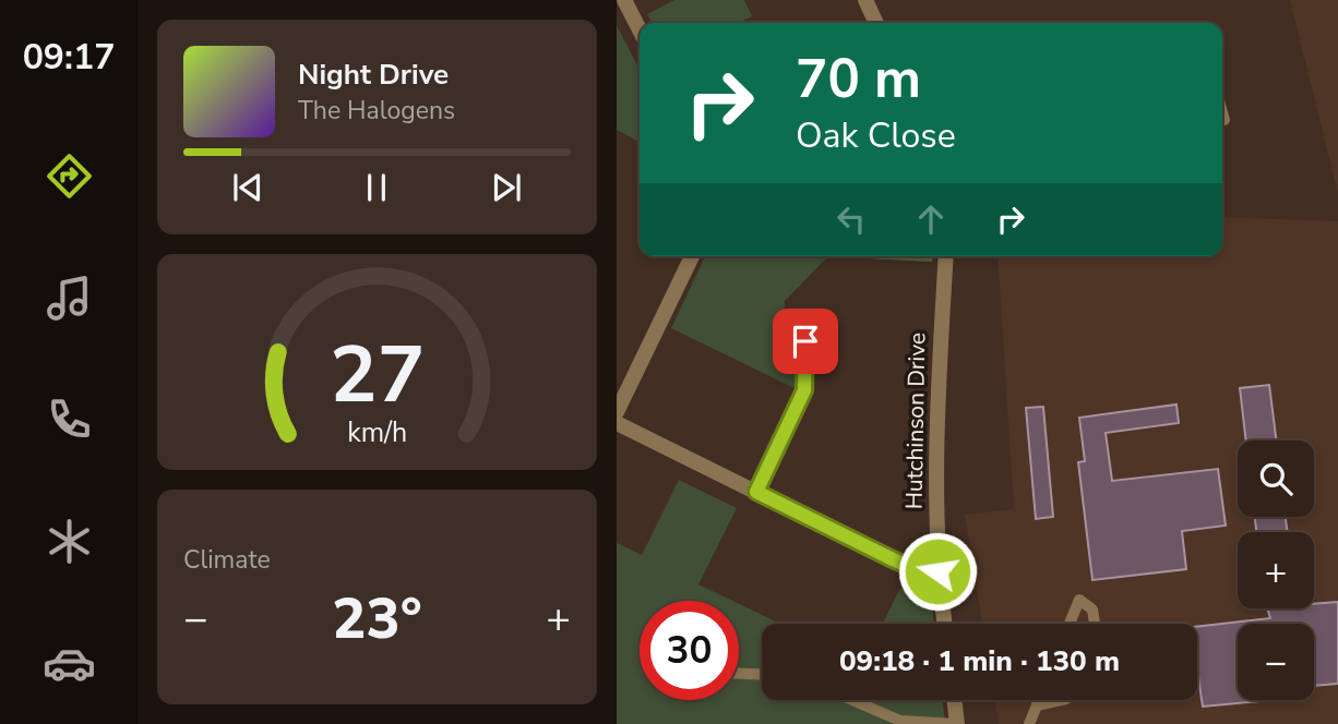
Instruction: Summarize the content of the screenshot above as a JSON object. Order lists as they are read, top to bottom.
{
  "streets": {
    "street": ["Hutchinson Drive"]
  },
  "page": {
    "tabs": "09:17",
    "turn": ["70 m", "Oak Close"],
    "song": ["Night Drive", "The Halogens"],
    "map_buttons": ["+", "−"],
    "tile": "Climate",
    "heat": ["−", "23°", "+"],
    "limit": "30",
    "trip": "09:18 · 1 min · 130 m",
    "gauge": ["27", "km/h"]
  }
}
